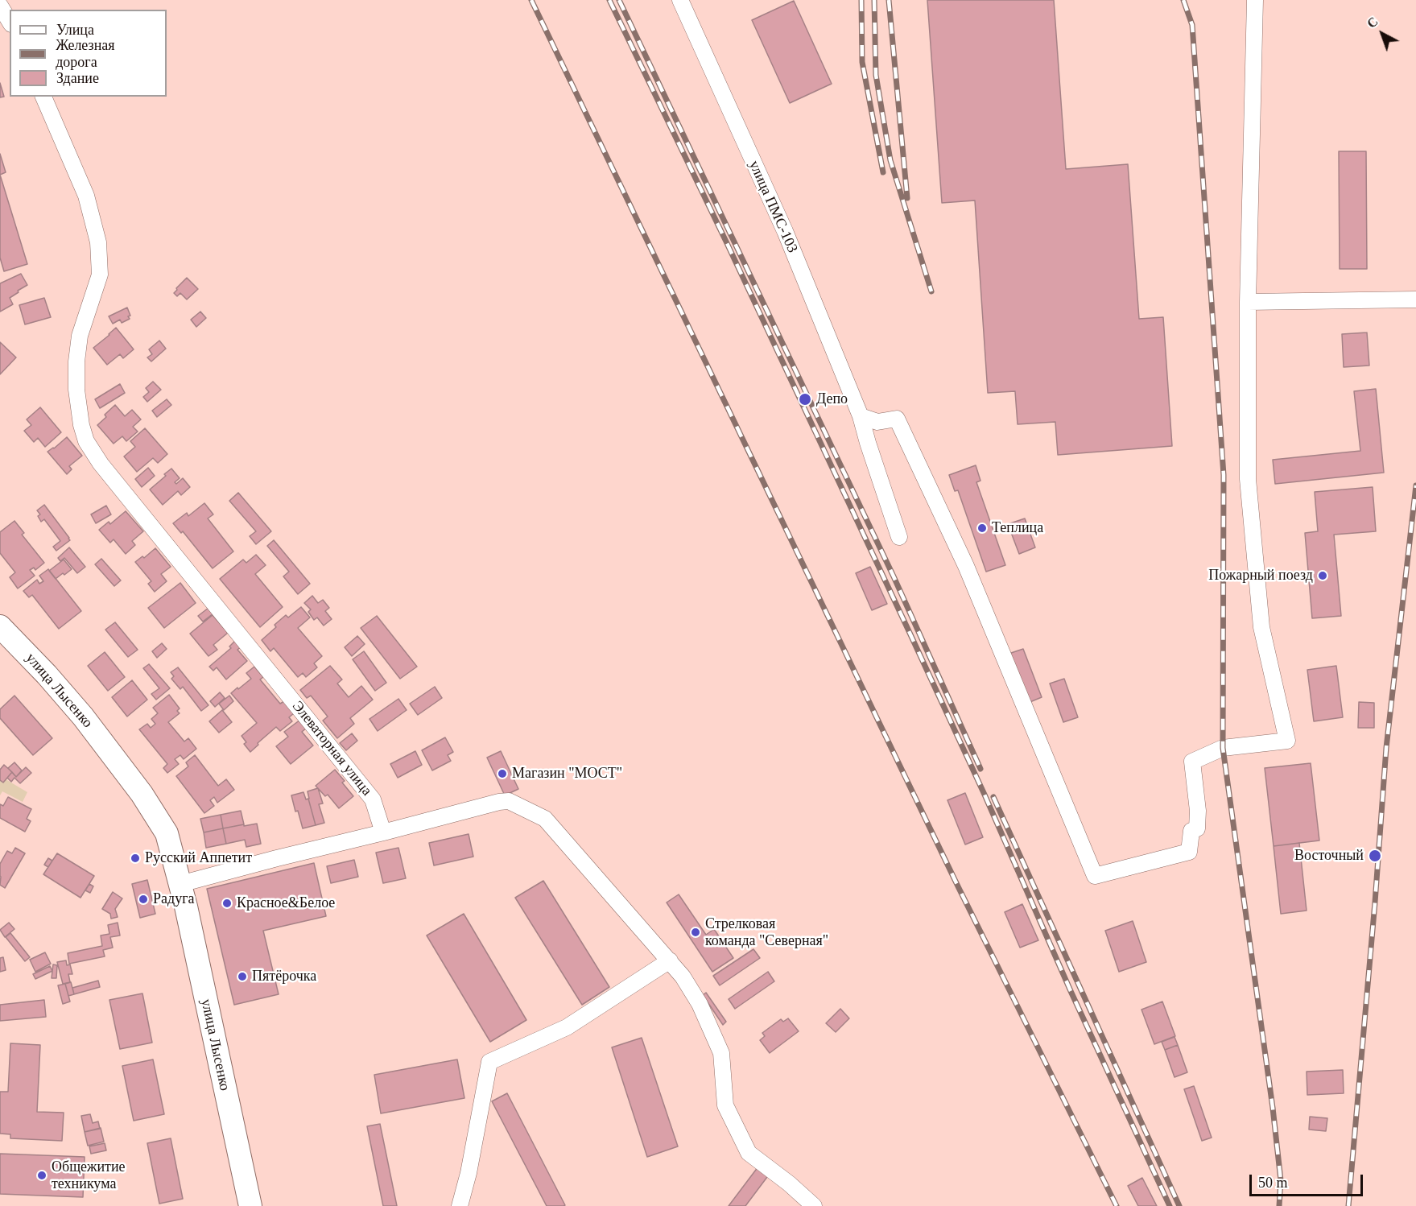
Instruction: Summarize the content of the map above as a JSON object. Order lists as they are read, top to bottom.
{
  "streets": {
    "main road": ["улица Лысенко"],
    "street": ["улица ПМС-103", "Элеваторная улица"]
  },
  "places": [
    "Депо",
    "Теплица",
    "Пожарный поезд",
    "Магазин \"МОСТ\"",
    "Восточный",
    "Русский Аппетит",
    "Радуга",
    "Красное&Белое",
    "Стрелковая команда \"Северная\"",
    "Пятёрочка",
    "Общежитие техникума"
  ],
  "legend": ["Улица", "Железная дорога", "Здание"],
  "scale_bar": "50 m",
  "north": "top left"
}
